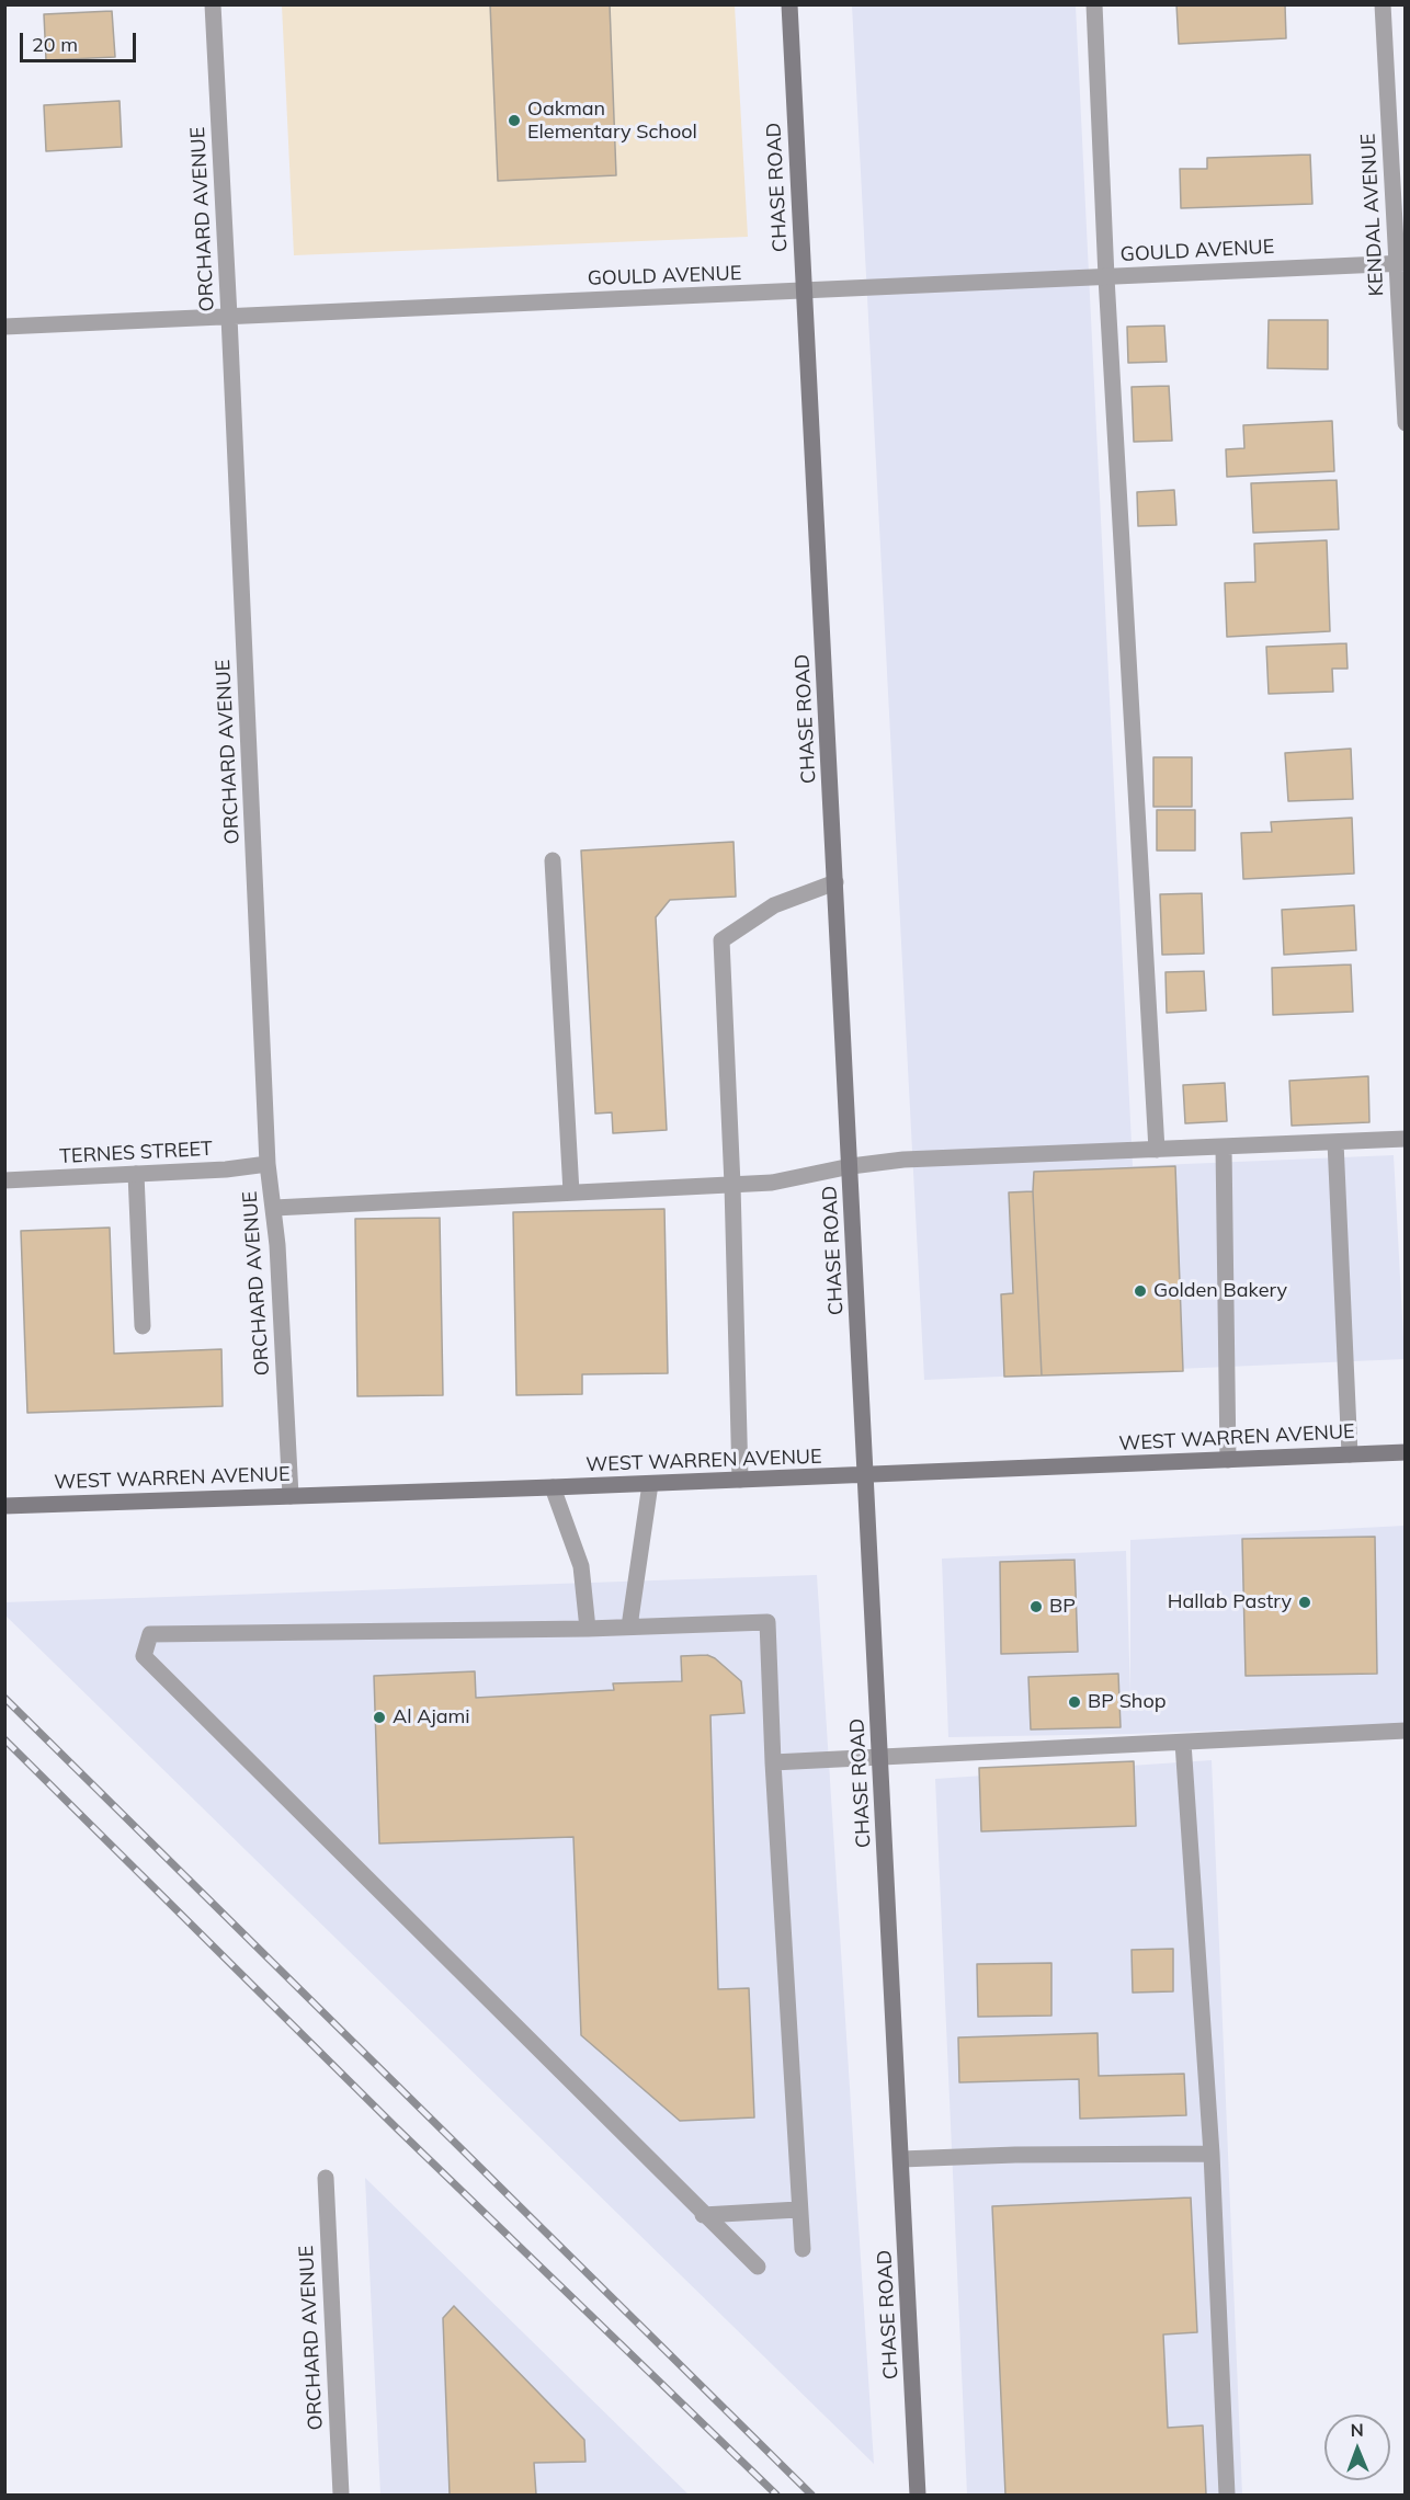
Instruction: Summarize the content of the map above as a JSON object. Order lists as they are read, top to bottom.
{
  "streets": {
    "street": [
      "CHASE ROAD",
      "KENDAL AVENUE",
      "ORCHARD AVENUE",
      "GOULD AVENUE",
      "TERNES STREET",
      "WEST WARREN AVENUE"
    ]
  },
  "crossings": [
    ["CHASE ROAD", "GOULD AVENUE"],
    ["CHASE ROAD", "WEST WARREN AVENUE"],
    ["KENDAL AVENUE", "GOULD AVENUE"],
    ["ORCHARD AVENUE", "GOULD AVENUE"],
    ["ORCHARD AVENUE", "TERNES STREET"],
    ["ORCHARD AVENUE", "WEST WARREN AVENUE"]
  ],
  "places": [
    "Oakman Elementary School",
    "Golden Bakery",
    "Hallab Pastry",
    "BP",
    "BP Shop",
    "Al Ajami"
  ],
  "scale_bar": "20 m",
  "north": "top"
}
